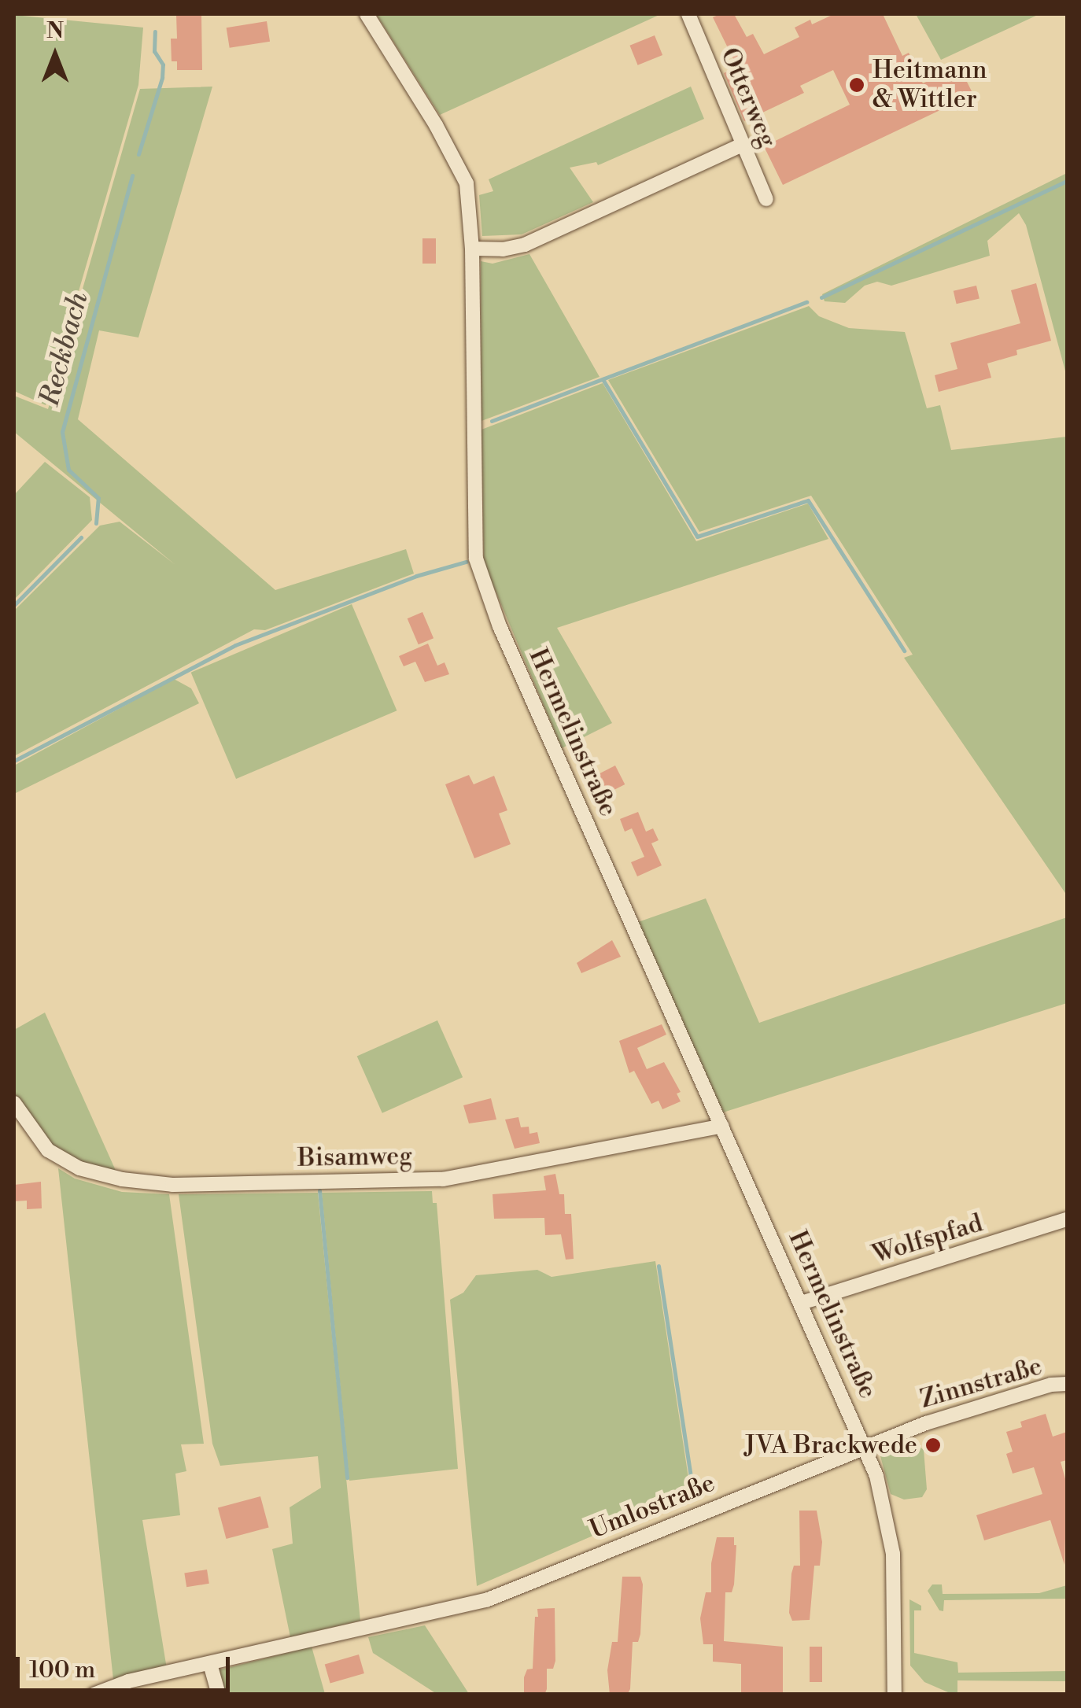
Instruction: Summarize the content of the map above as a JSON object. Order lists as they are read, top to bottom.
{
  "streets": {
    "street": [
      "Otterweg",
      "Hermelinstraße",
      "Bisamweg",
      "Wolfspfad",
      "Zinnstraße",
      "Umlostraße"
    ]
  },
  "crossings": [
    ["Hermelinstraße", "Bisamweg"],
    ["Hermelinstraße", "Wolfspfad"],
    ["Hermelinstraße", "Zinnstraße"],
    ["Hermelinstraße", "Umlostraße"],
    ["Zinnstraße", "Umlostraße"]
  ],
  "water": ["Reckbach"],
  "places": ["Heitmann & Wittler", "JVA Brackwede"],
  "scale_bar": "100 m",
  "north": "top"
}
